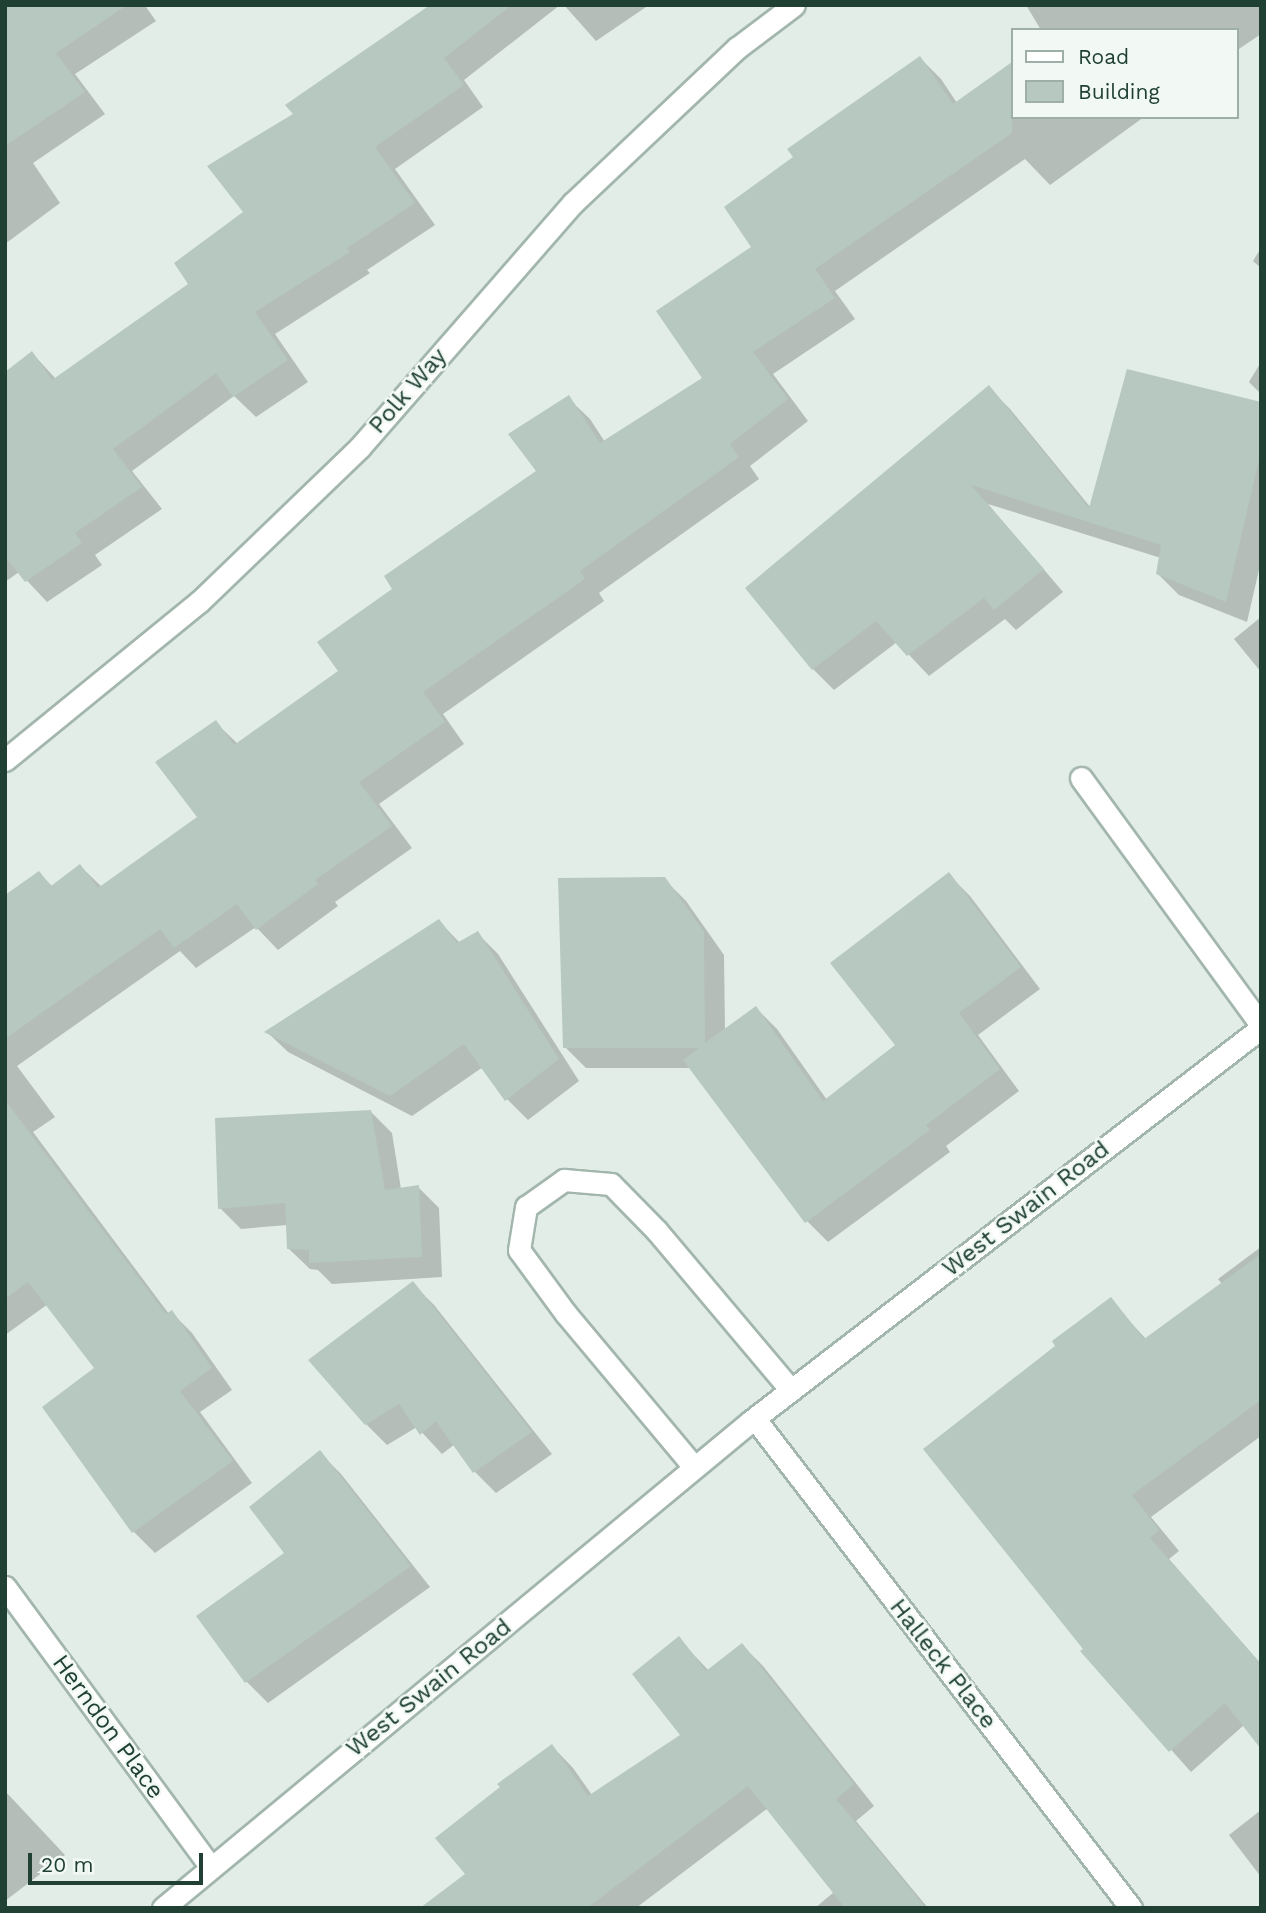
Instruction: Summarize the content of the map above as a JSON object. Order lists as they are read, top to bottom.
{
  "streets": {
    "street": [
      "Polk Way",
      "West Swain Road",
      "Halleck Place",
      "Herndon Place"
    ]
  },
  "crossings": [
    ["West Swain Road", "Halleck Place"],
    ["West Swain Road", "Herndon Place"]
  ],
  "legend": ["Road", "Building"],
  "scale_bar": "20 m"
}
